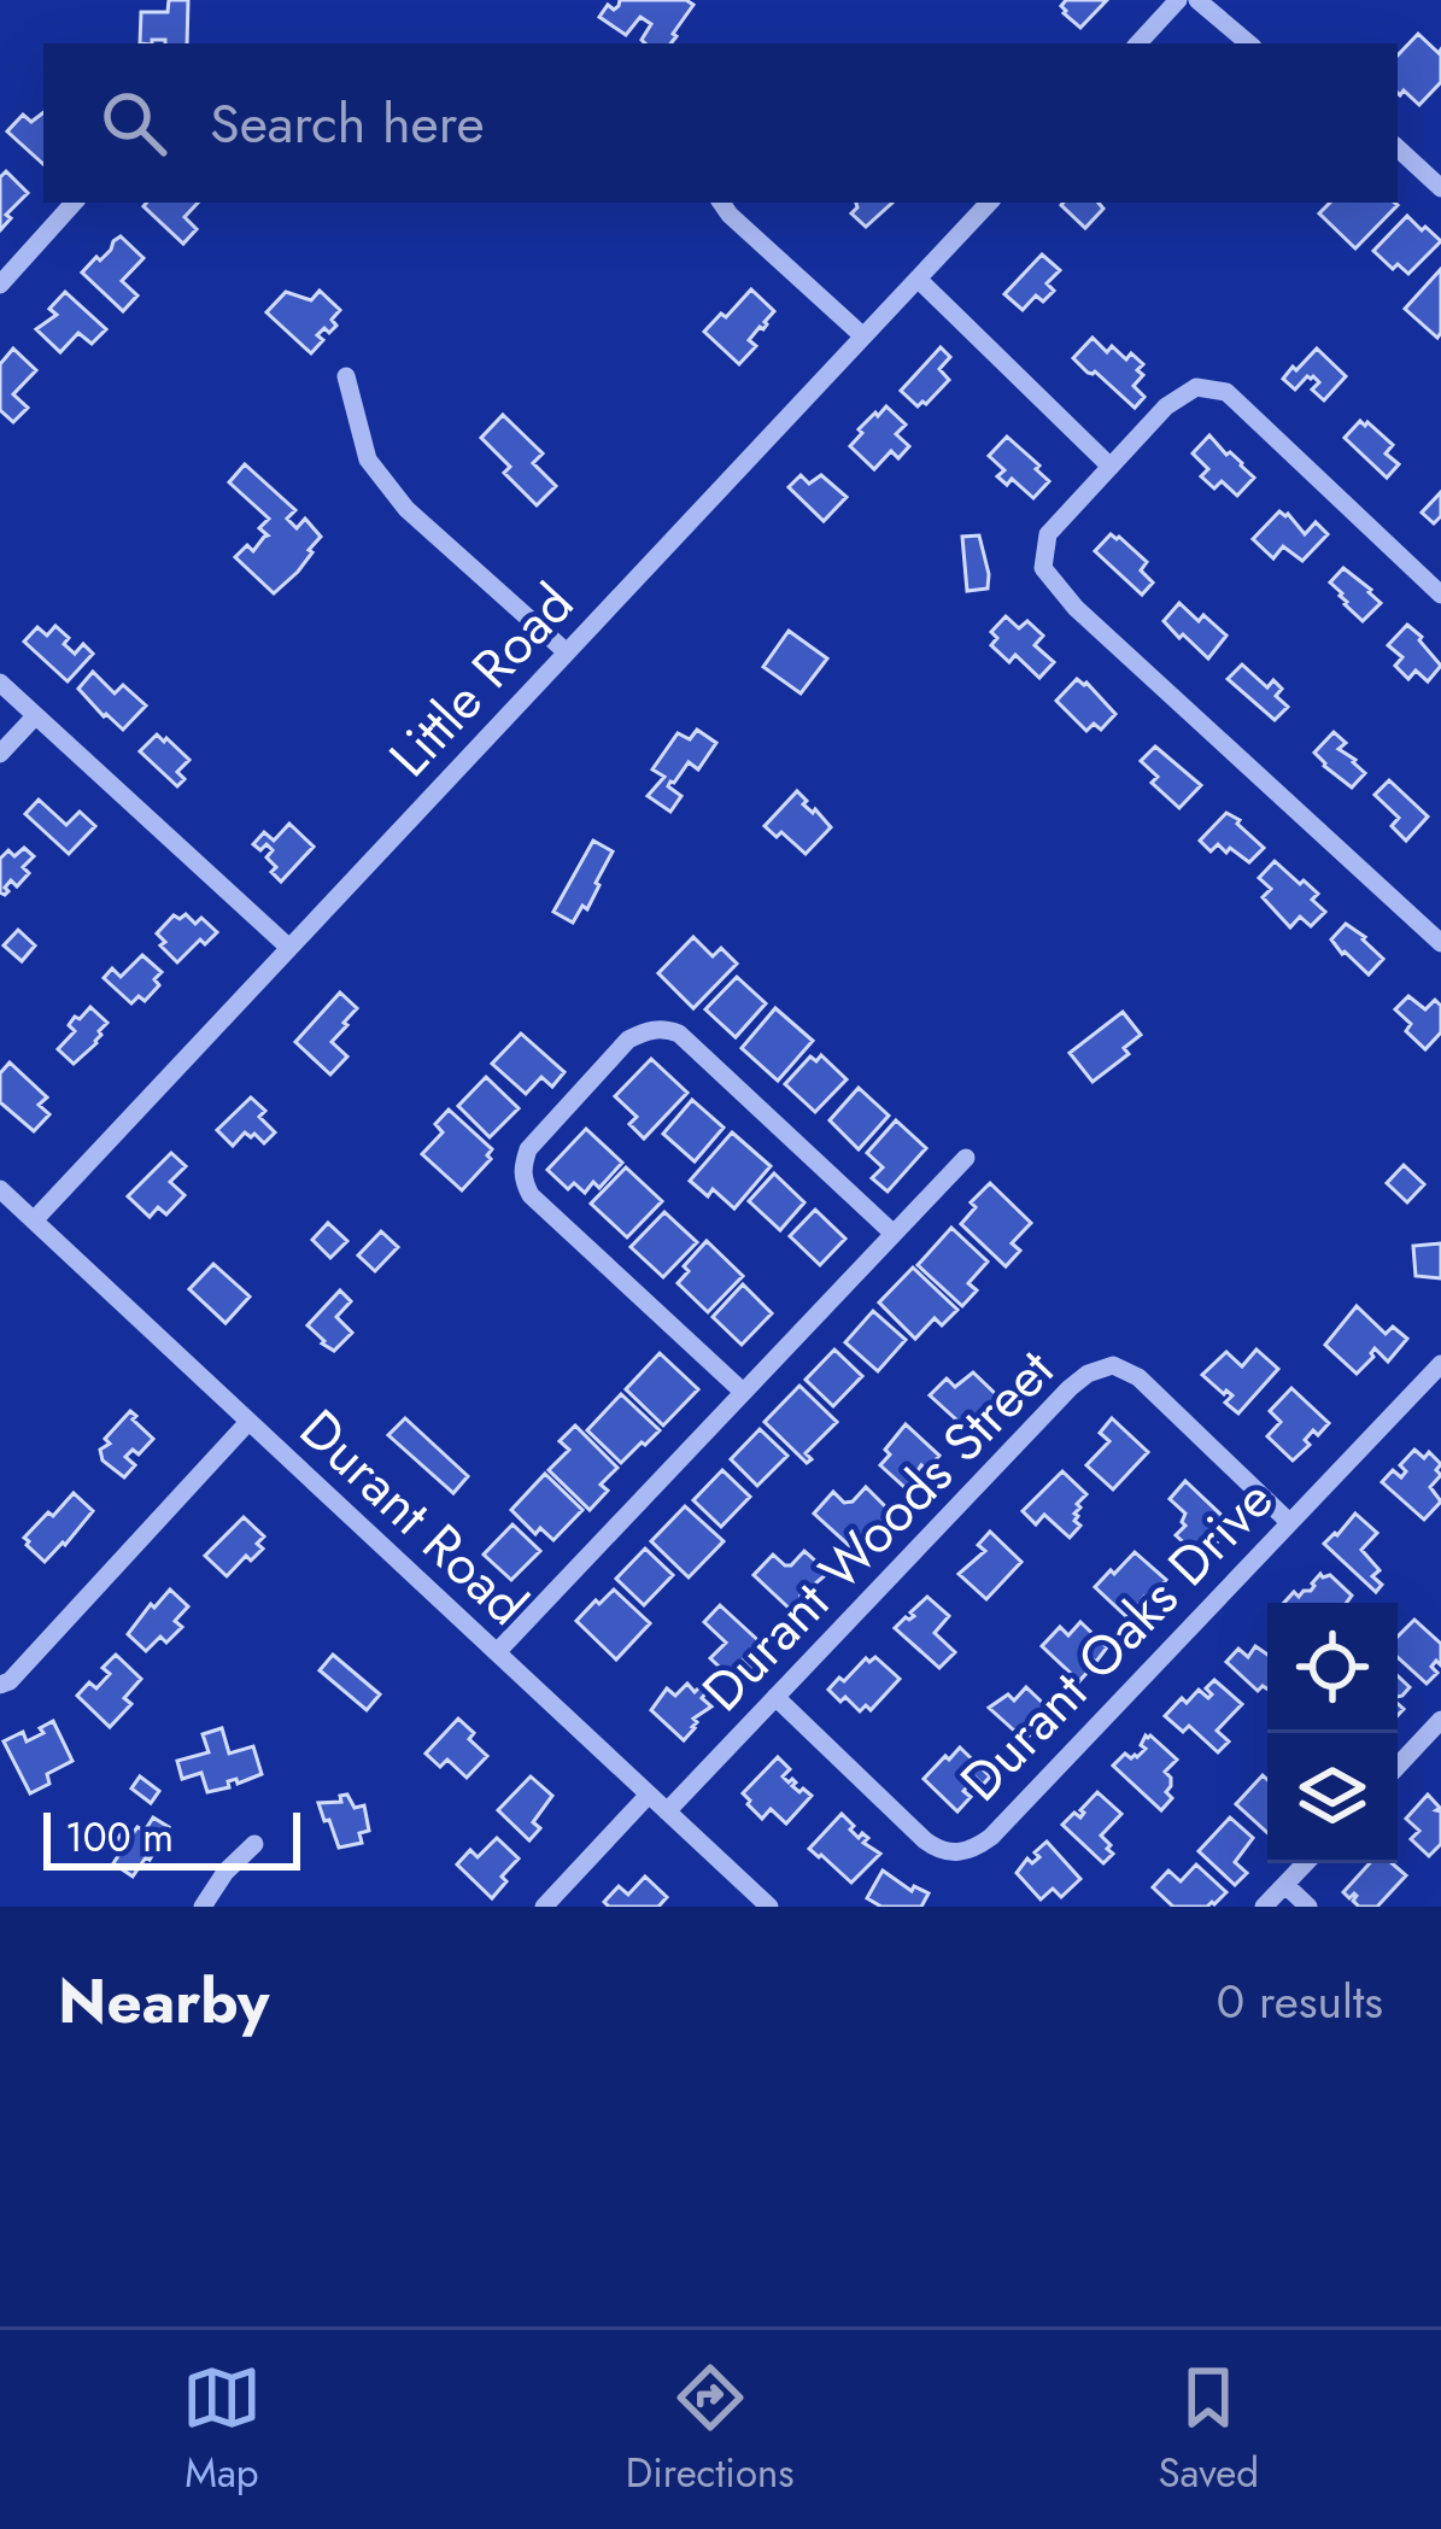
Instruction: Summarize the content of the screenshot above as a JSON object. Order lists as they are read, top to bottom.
{
  "streets": {
    "street": [
      "Little Road",
      "Durant Road",
      "Durant Woods Street",
      "Durant Oaks Drive"
    ]
  },
  "crossings": [
    ["Little Road", "Durant Road"],
    ["Durant Road", "Durant Woods Street"],
    ["Durant Woods Street", "Durant Oaks Drive"]
  ],
  "scale_bar": "100 m",
  "page": {
    "search": "Search here",
    "scale": "100 m",
    "heading": ["Nearby", "0 results"],
    "nav": ["Map", "Directions", "Saved"]
  }
}
